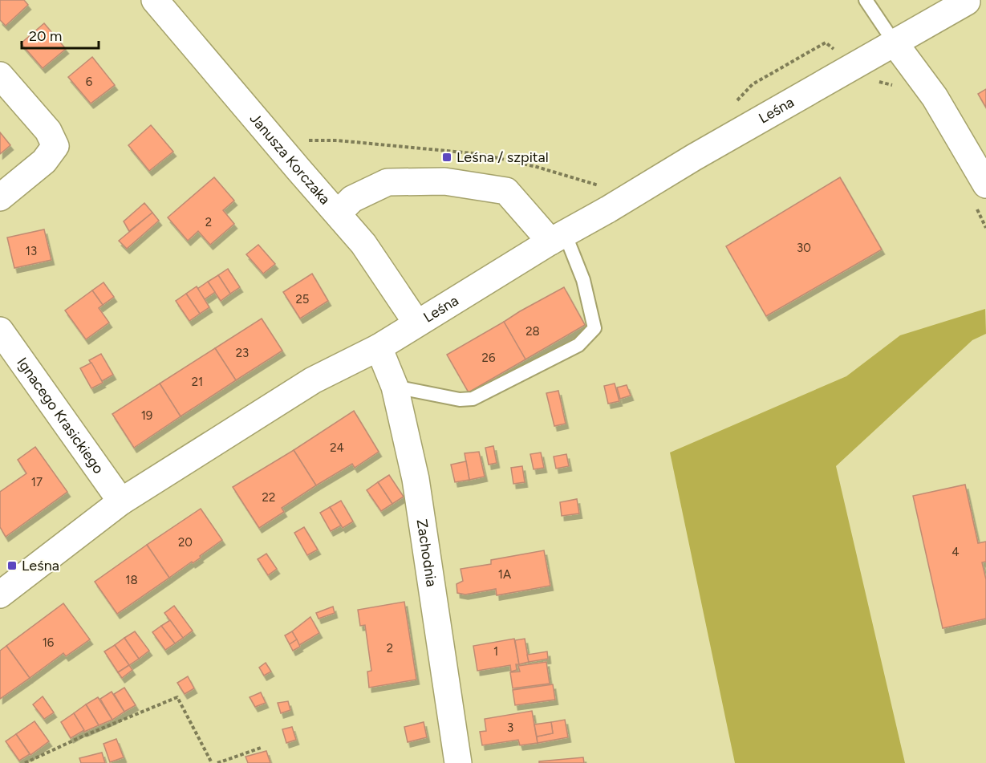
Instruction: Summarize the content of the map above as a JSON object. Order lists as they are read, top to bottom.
{
  "streets": {
    "street": [
      "Leśna",
      "Janusza Korczaka",
      "Ignacego Krasickiego",
      "Zachodnia"
    ]
  },
  "crossings": [
    ["Leśna", "Janusza Korczaka"],
    ["Leśna", "Ignacego Krasickiego"],
    ["Leśna", "Zachodnia"]
  ],
  "places": {
    "transit": ["Leśna / szpital", "Leśna"]
  },
  "house_numbers": [
    "6",
    "2",
    "30",
    "13",
    "25",
    "28",
    "23",
    "26",
    "21",
    "19",
    "24",
    "17",
    "22",
    "20",
    "4",
    "1A",
    "18",
    "16",
    "2",
    "1",
    "3"
  ],
  "scale_bar": "20 m"
}
